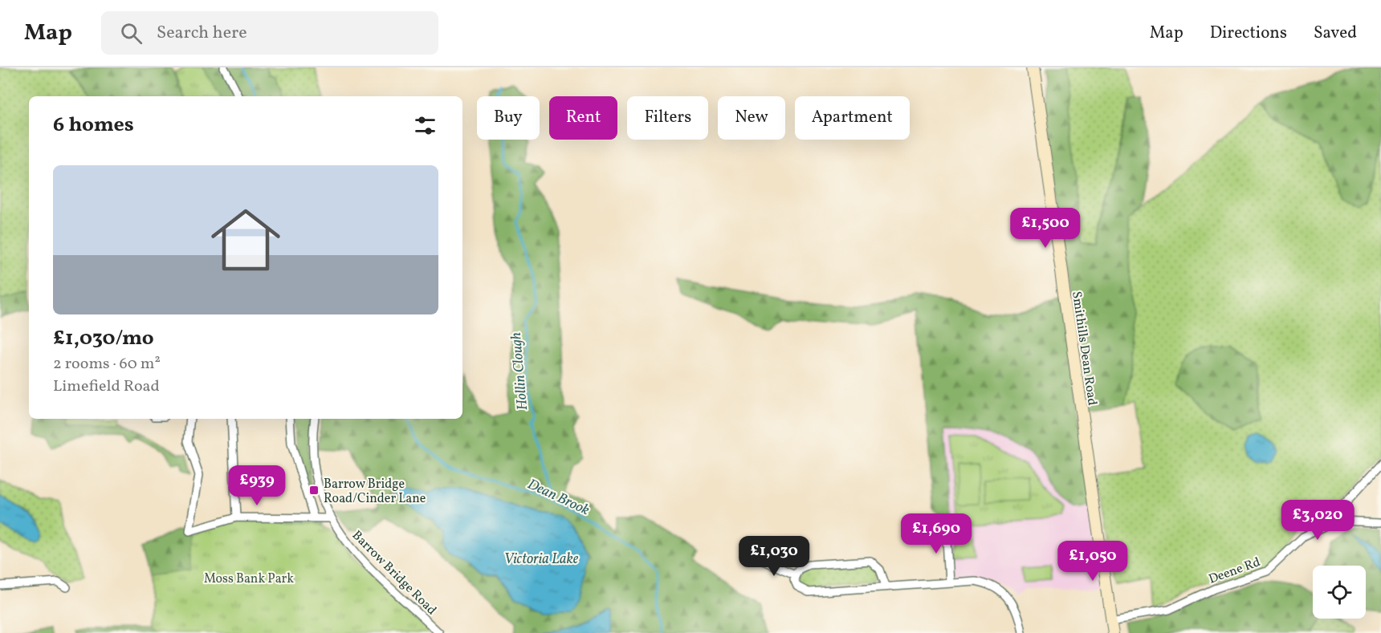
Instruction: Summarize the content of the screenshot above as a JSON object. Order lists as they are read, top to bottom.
{
  "streets": {
    "street": ["Smithills Dean Road", "Deene Rd", "Barrow Bridge Road"]
  },
  "crossings": [
    ["Smithills Dean Road", "Deene Rd"]
  ],
  "water": ["Hollin Clough", "Dean Brook", "Victoria Lake"],
  "parks": ["Moss Bank Park"],
  "places": {
    "transit": ["Barrow Bridge Road/Cinder Lane"]
  },
  "page": {
    "header": "Map",
    "search": "Search here",
    "nav": ["Map", "Directions", "Saved"],
    "chip": [
      "Buy",
      "Rent",
      "Filters",
      "New",
      "Apartment"
    ],
    "heading": "6 homes",
    "list": [
      {
        "name": "£1,030/mo",
        "note": "2 rooms · 60 m² · Limefield Road"
      }
    ],
    "price": [
      "£1,500",
      "£939",
      "£3,020",
      "£1,690",
      "£1,030",
      "£1,050"
    ]
  }
}
